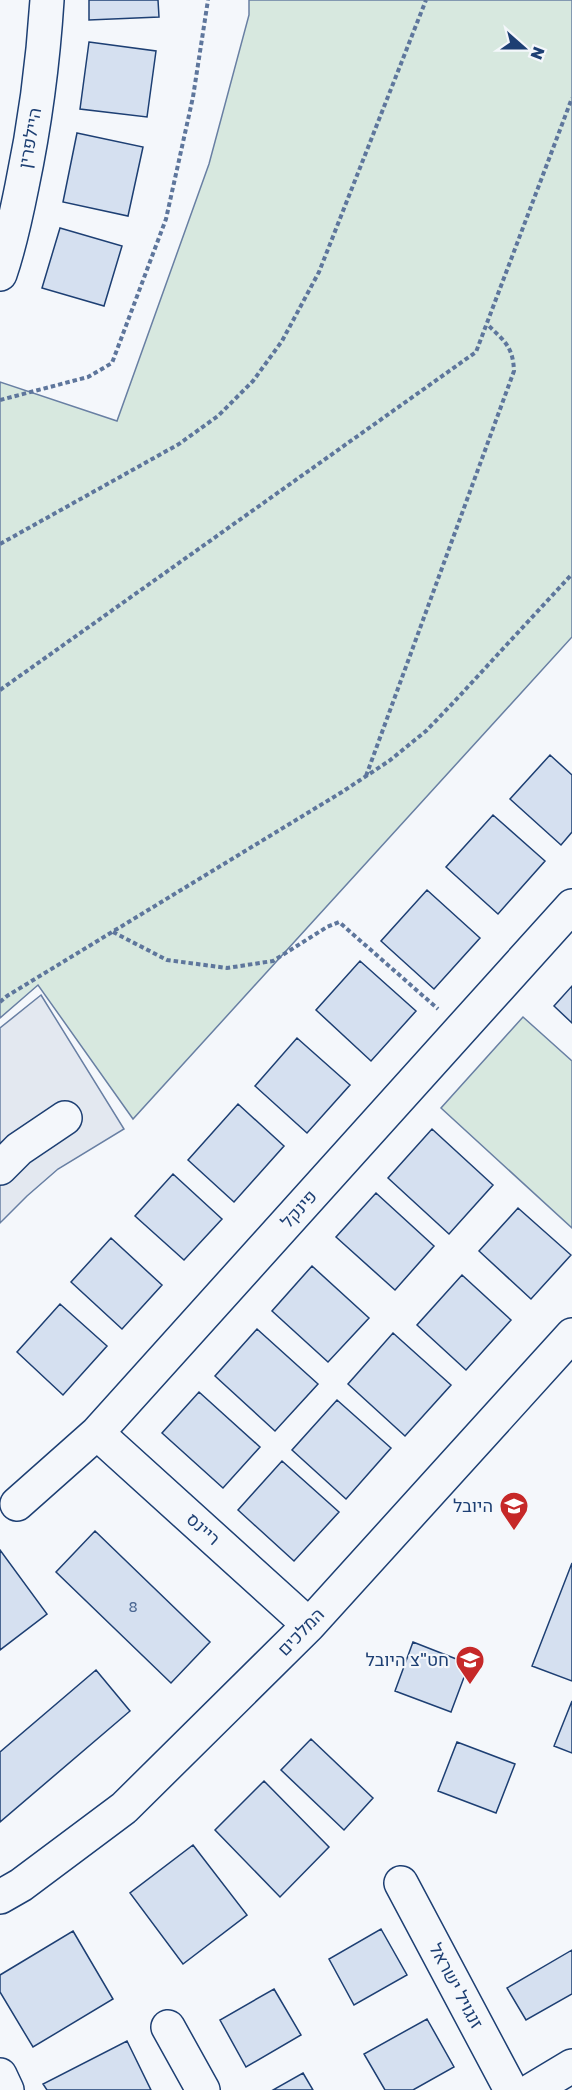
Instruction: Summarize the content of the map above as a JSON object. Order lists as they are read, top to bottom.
{
  "streets": {
    "street": [
      "היילפרין",
      "פינקל",
      "ריינס",
      "המלכים",
      "זנגויל ישראל"
    ]
  },
  "crossings": [
    ["פינקל", "ריינס"],
    ["ריינס", "המלכים"]
  ],
  "places": {
    "school or university": ["היובל", "חט\"צ היובל"]
  },
  "house_numbers": ["8"],
  "north": "right"
}
